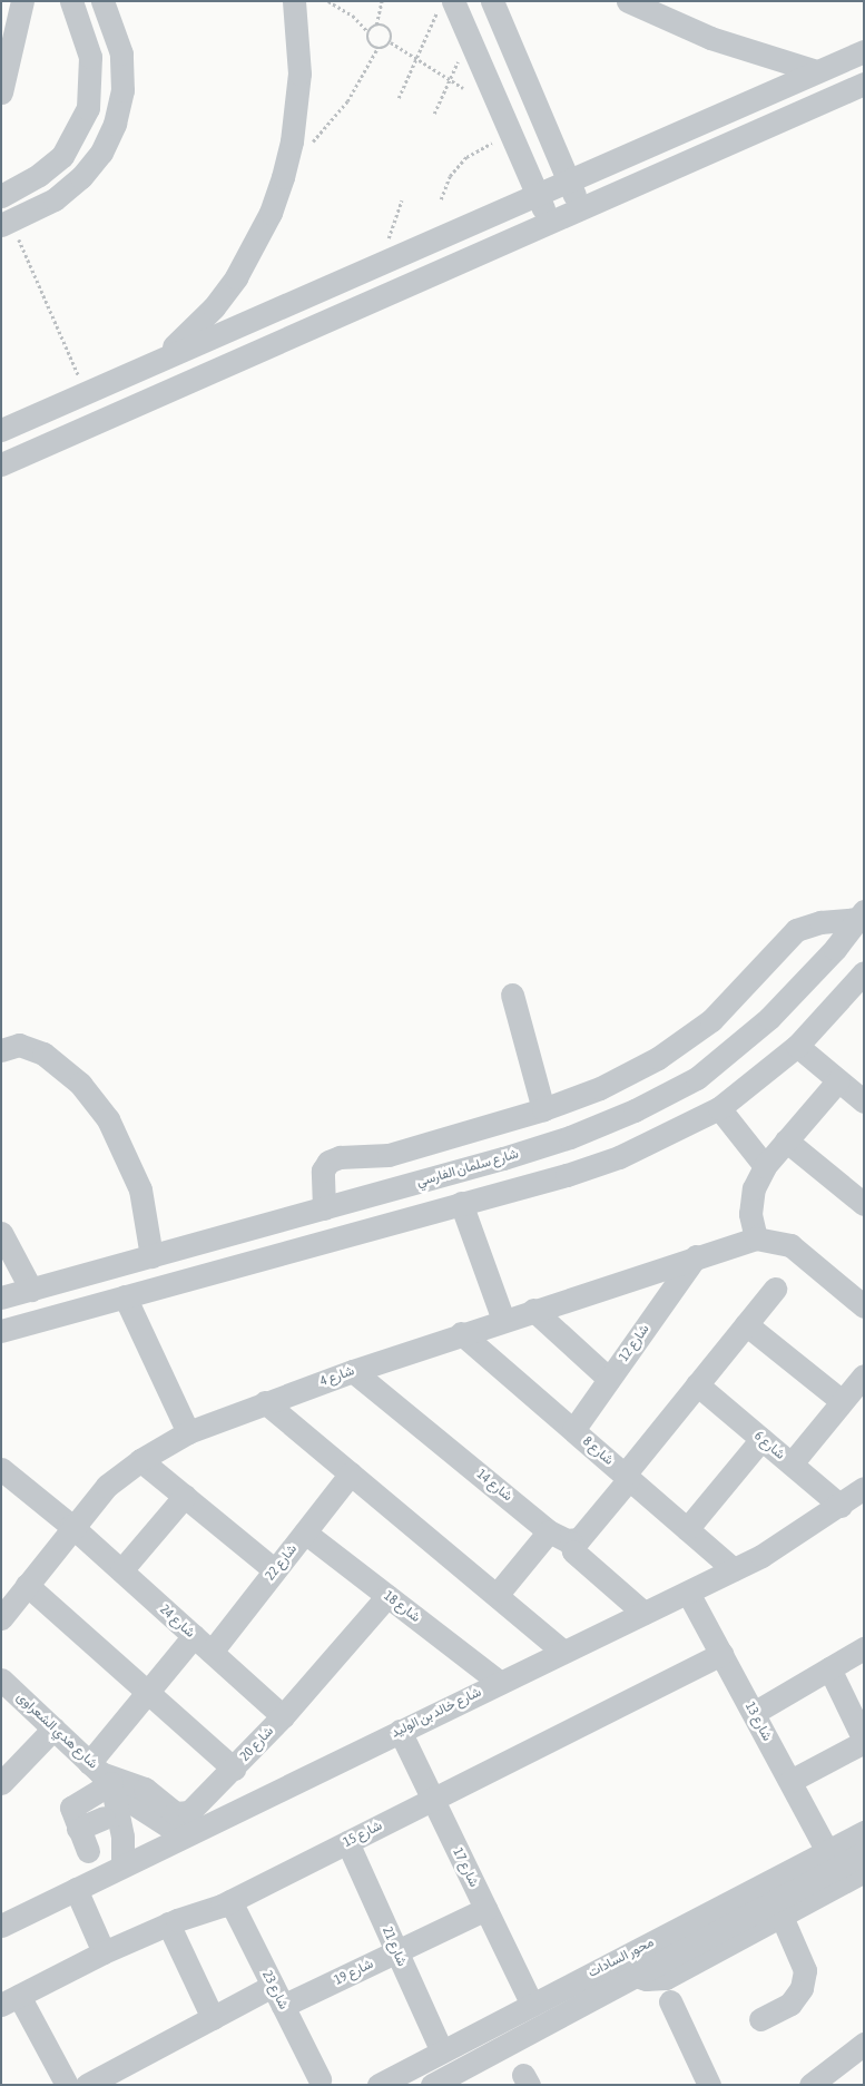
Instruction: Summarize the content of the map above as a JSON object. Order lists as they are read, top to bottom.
{
  "streets": {
    "street": [
      "شارع سلمان الفارسي",
      "شارع 12",
      "شارع 4",
      "شارع 6",
      "شارع 8",
      "شارع 14",
      "شارع 22",
      "شارع 18",
      "شارع 24",
      "شارع خالد بن الوليد",
      "شارع 13",
      "شارع هدي الشعراوى",
      "شارع 20",
      "شارع 15",
      "شارع 17",
      "شارع 21",
      "محور السادات",
      "شارع 19",
      "شارع 23"
    ]
  },
  "crossings": [
    ["شارع 12", "شارع 4"],
    ["شارع 12", "شارع 8"],
    ["شارع 4", "شارع 8"],
    ["شارع 4", "شارع 14"],
    ["شارع 4", "شارع 24"],
    ["شارع 6", "شارع خالد بن الوليد"],
    ["شارع 8", "شارع خالد بن الوليد"],
    ["شارع 22", "شارع 18"],
    ["شارع 22", "شارع 24"],
    ["شارع 18", "شارع خالد بن الوليد"],
    ["شارع 18", "شارع 20"],
    ["شارع 24", "شارع 20"],
    ["شارع خالد بن الوليد", "شارع 13"],
    ["شارع خالد بن الوليد", "شارع هدي الشعراوى"],
    ["شارع خالد بن الوليد", "شارع 17"],
    ["شارع 13", "شارع 15"],
    ["شارع 13", "محور السادات"],
    ["شارع هدي الشعراوى", "شارع 20"],
    ["شارع 15", "شارع 17"],
    ["شارع 15", "شارع 21"],
    ["شارع 15", "شارع 23"],
    ["شارع 17", "محور السادات"],
    ["شارع 17", "شارع 19"],
    ["شارع 21", "محور السادات"],
    ["شارع 21", "شارع 19"],
    ["شارع 19", "شارع 23"]
  ]
}
